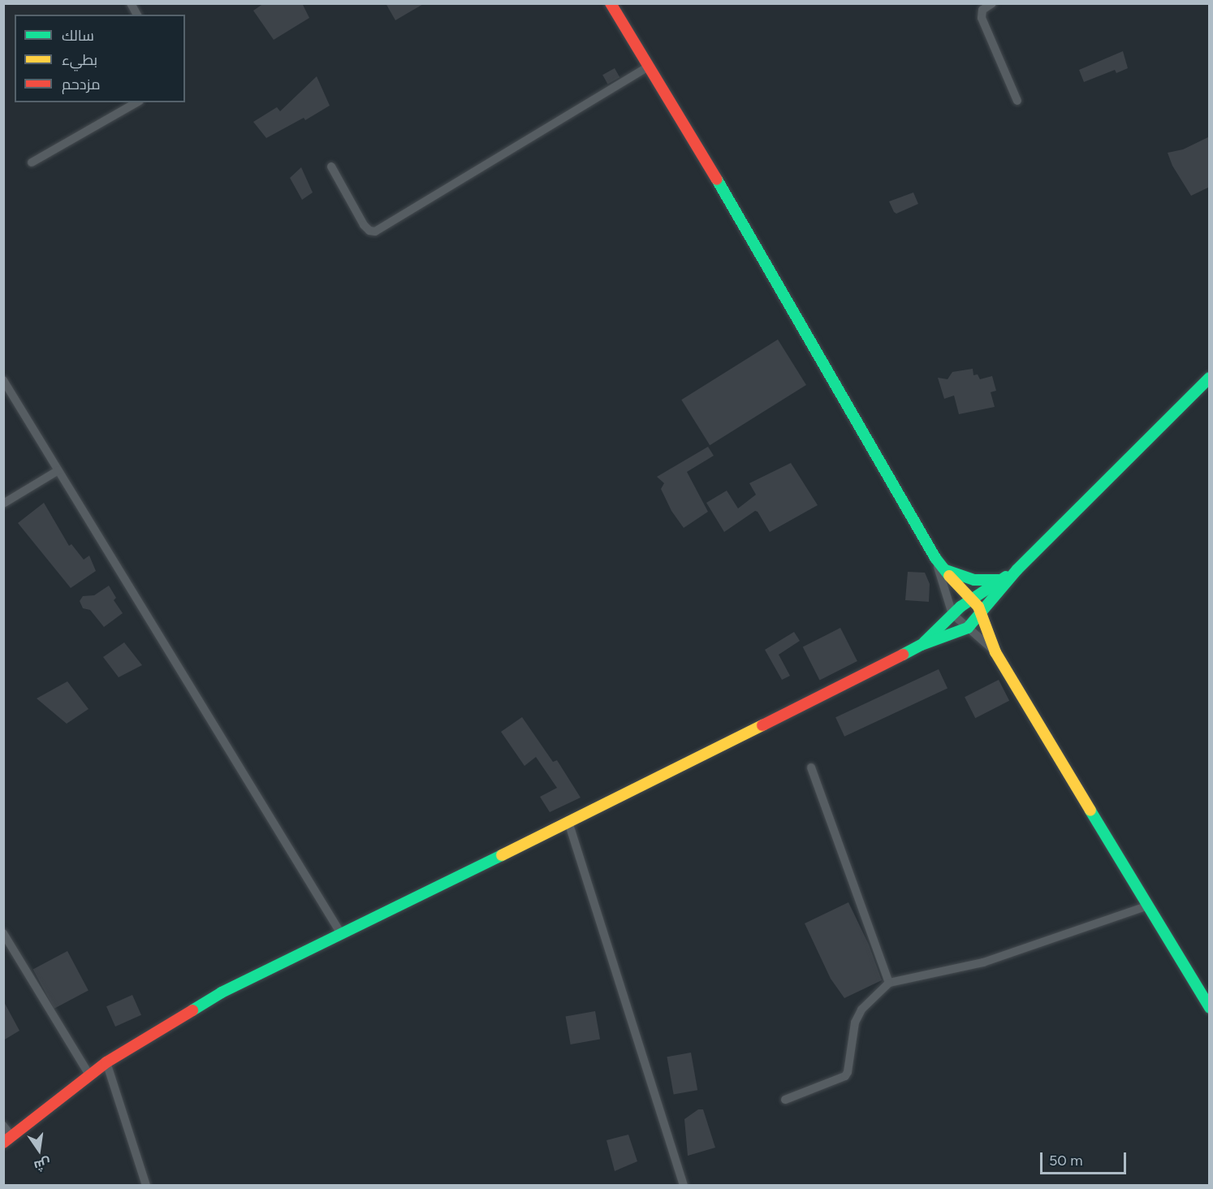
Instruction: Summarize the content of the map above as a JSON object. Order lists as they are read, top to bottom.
{
  "legend": ["سالك", "بطيء", "مزدحم"],
  "scale_bar": "50 m",
  "north": "bottom"
}
